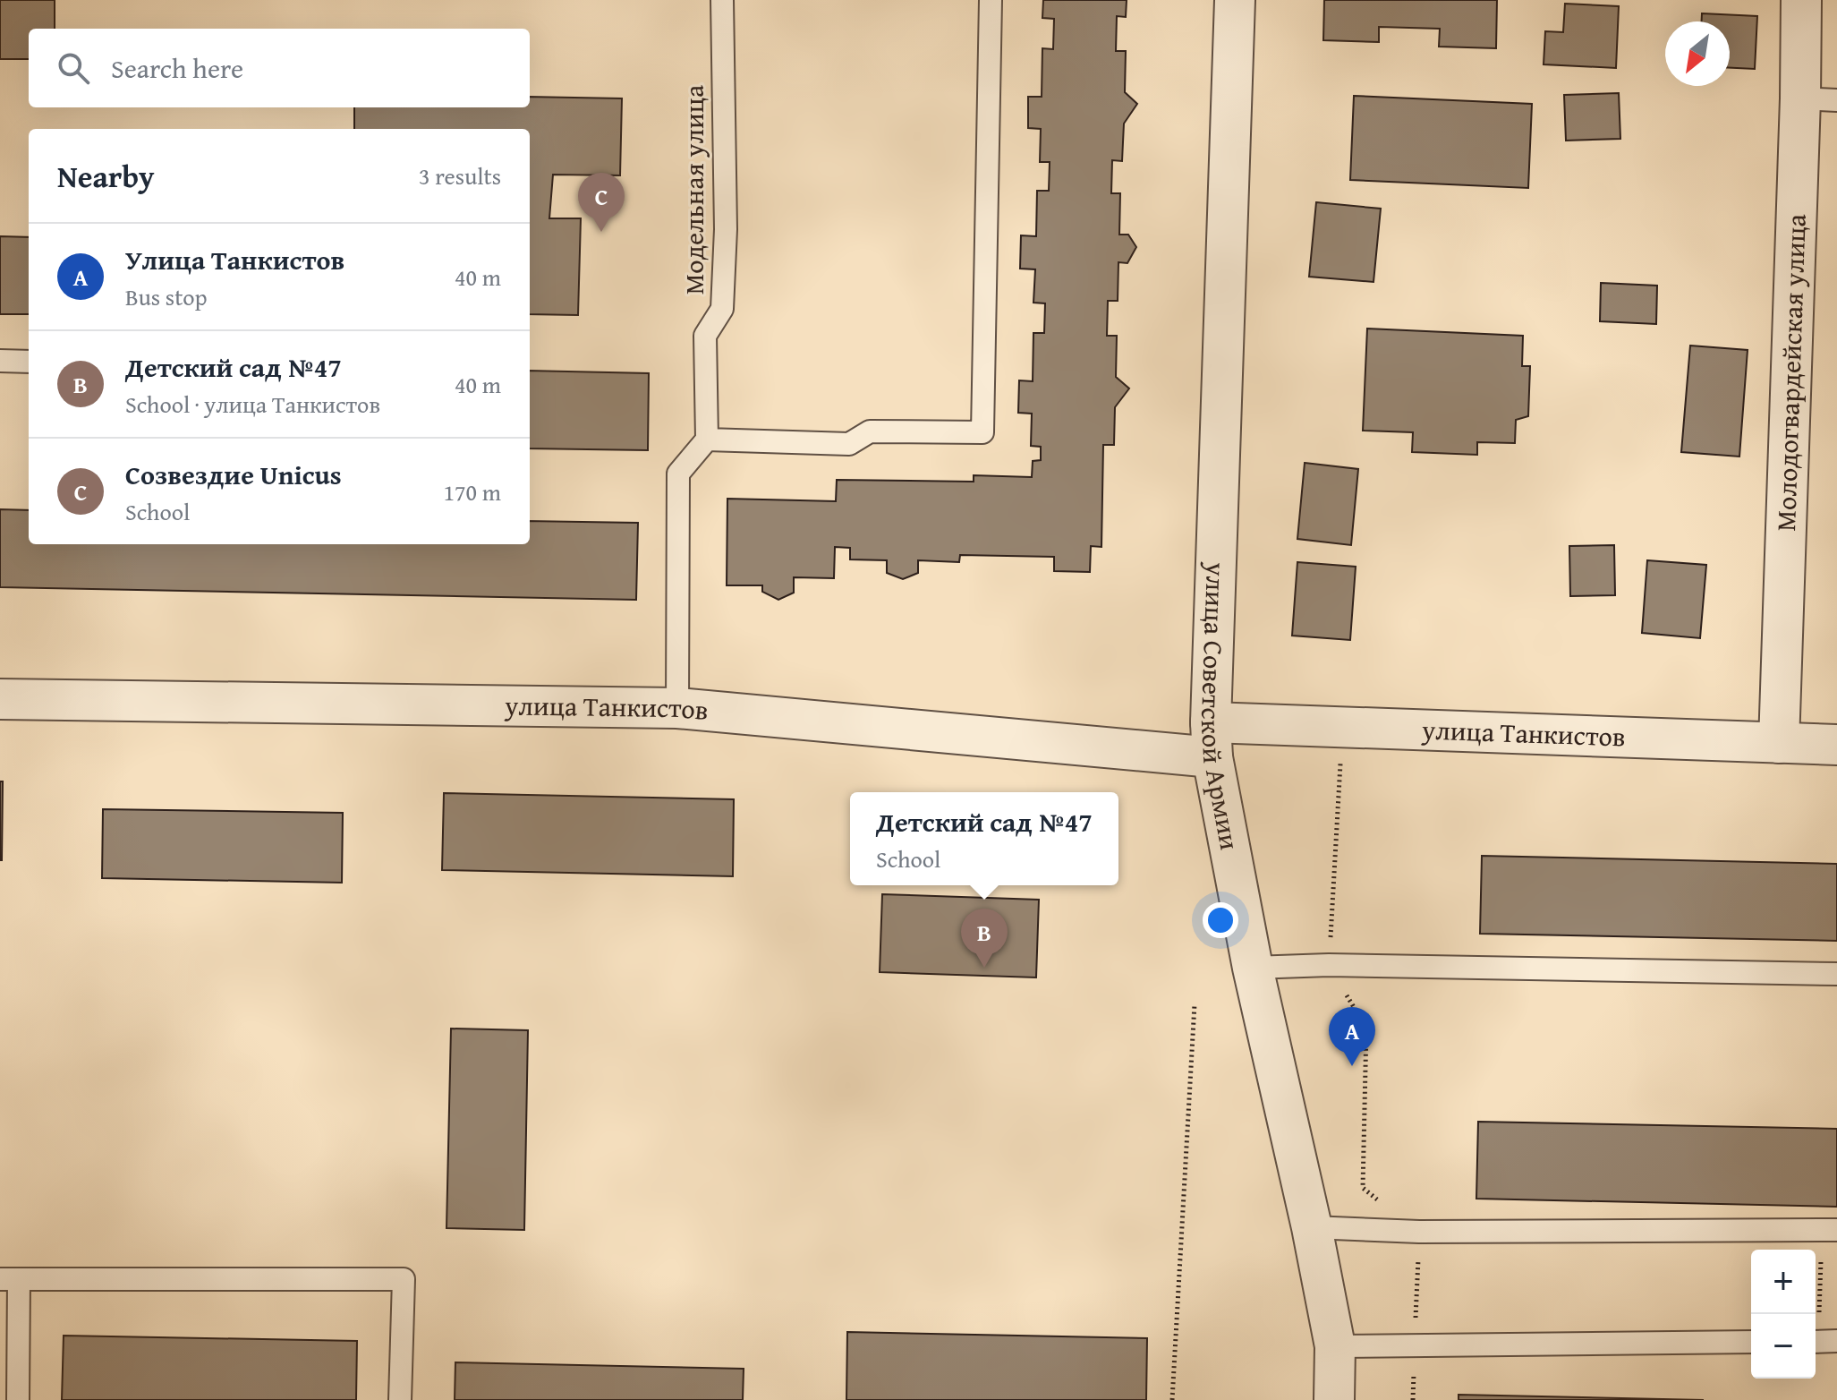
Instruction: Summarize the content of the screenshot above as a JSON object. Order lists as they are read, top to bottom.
{
  "streets": {
    "street": ["Молодогвардейская улица", "улица Советской Армии", "улица Танкистов"],
    "lane": ["Модельная улица"]
  },
  "crossings": [
    ["Молодогвардейская улица", "улица Танкистов"],
    ["улица Советской Армии", "улица Танкистов"]
  ],
  "north": "bottom left",
  "page": {
    "search": "Search here",
    "heading": ["Nearby", "3 results"],
    "pins": ["C", "B", "A"],
    "list": [
      {
        "mark": "A",
        "name": "Улица Танкистов",
        "note": "Bus stop",
        "value": "40 m"
      },
      {
        "mark": "B",
        "name": "Детский сад №47",
        "note": "School · улица Танкистов",
        "value": "40 m"
      },
      {
        "mark": "C",
        "name": "Созвездие Unicus",
        "note": "School",
        "value": "170 m"
      }
    ],
    "popup": ["Детский сад №47", "School"],
    "map_buttons": ["+", "−"]
  }
}
